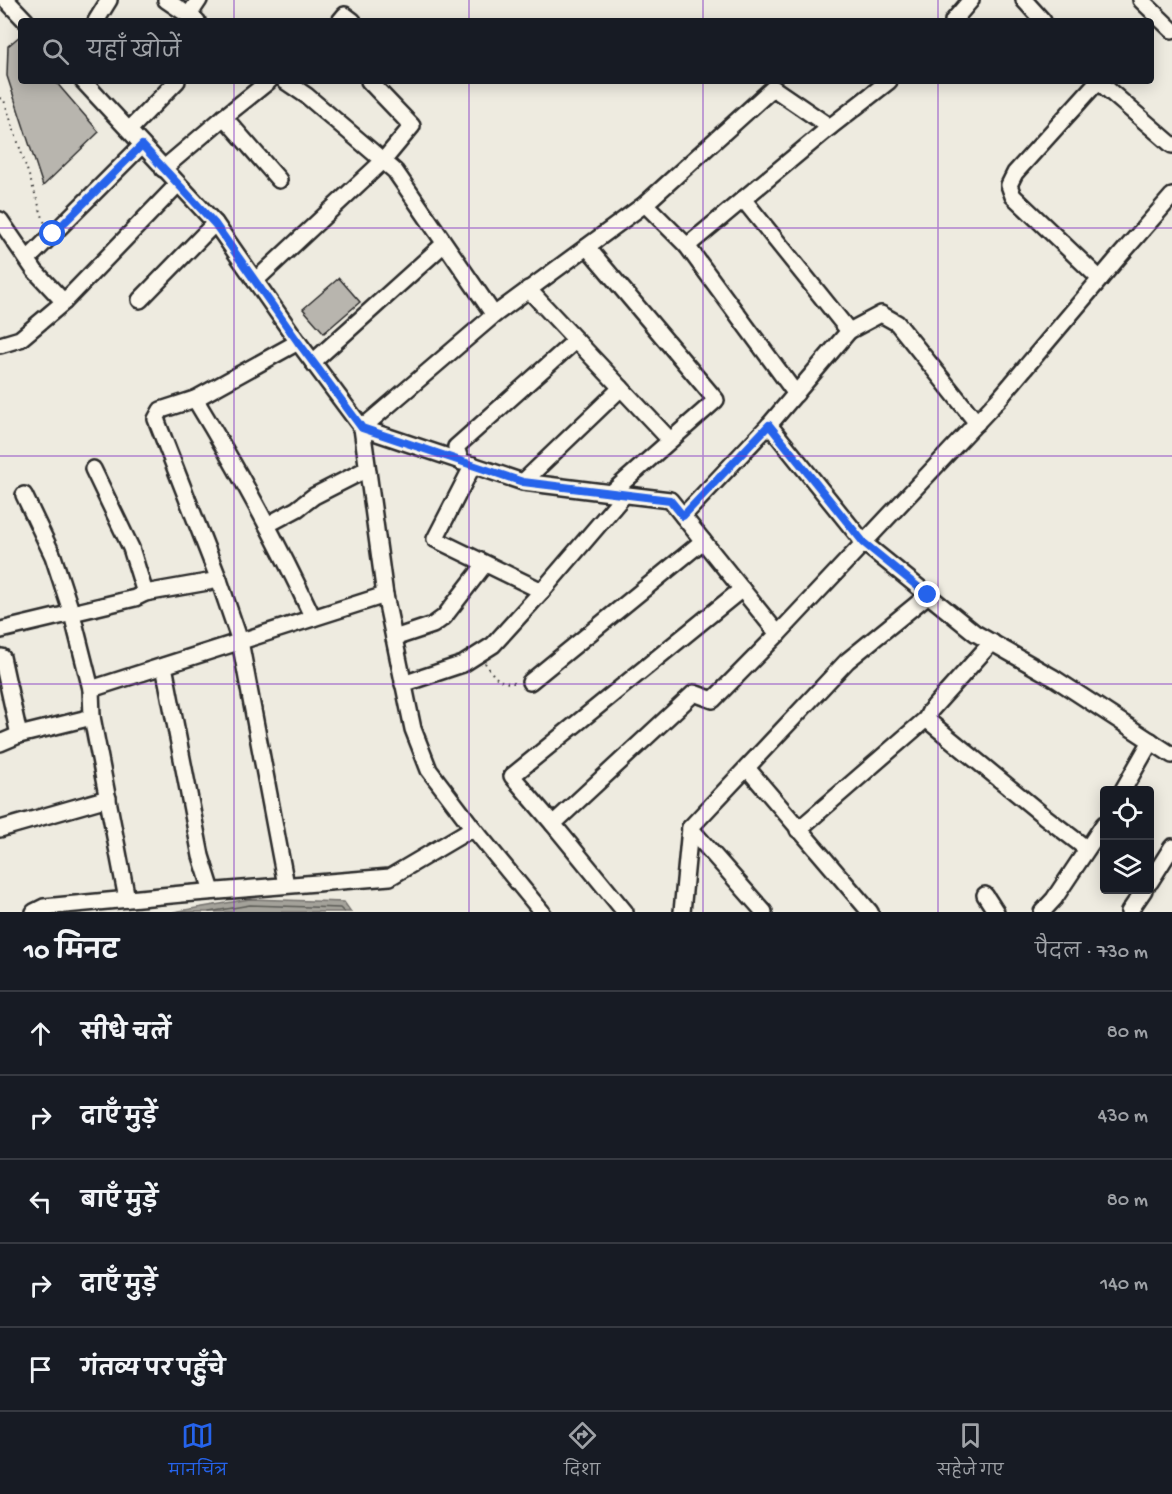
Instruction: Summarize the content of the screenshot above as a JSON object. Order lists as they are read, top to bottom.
{
  "page": {
    "search": "यहाँ खोजें",
    "heading": ["10 मिनट", "पैदल · 730 m"],
    "list": [
      ["सीधे चलें", "80 m"],
      ["दाएँ मुड़ें", "430 m"],
      ["बाएँ मुड़ें", "80 m"],
      ["दाएँ मुड़ें", "140 m"],
      "गंतव्य पर पहुँचे"
    ],
    "nav": ["मानचित्र", "दिशा", "सहेजे गए"]
  }
}
